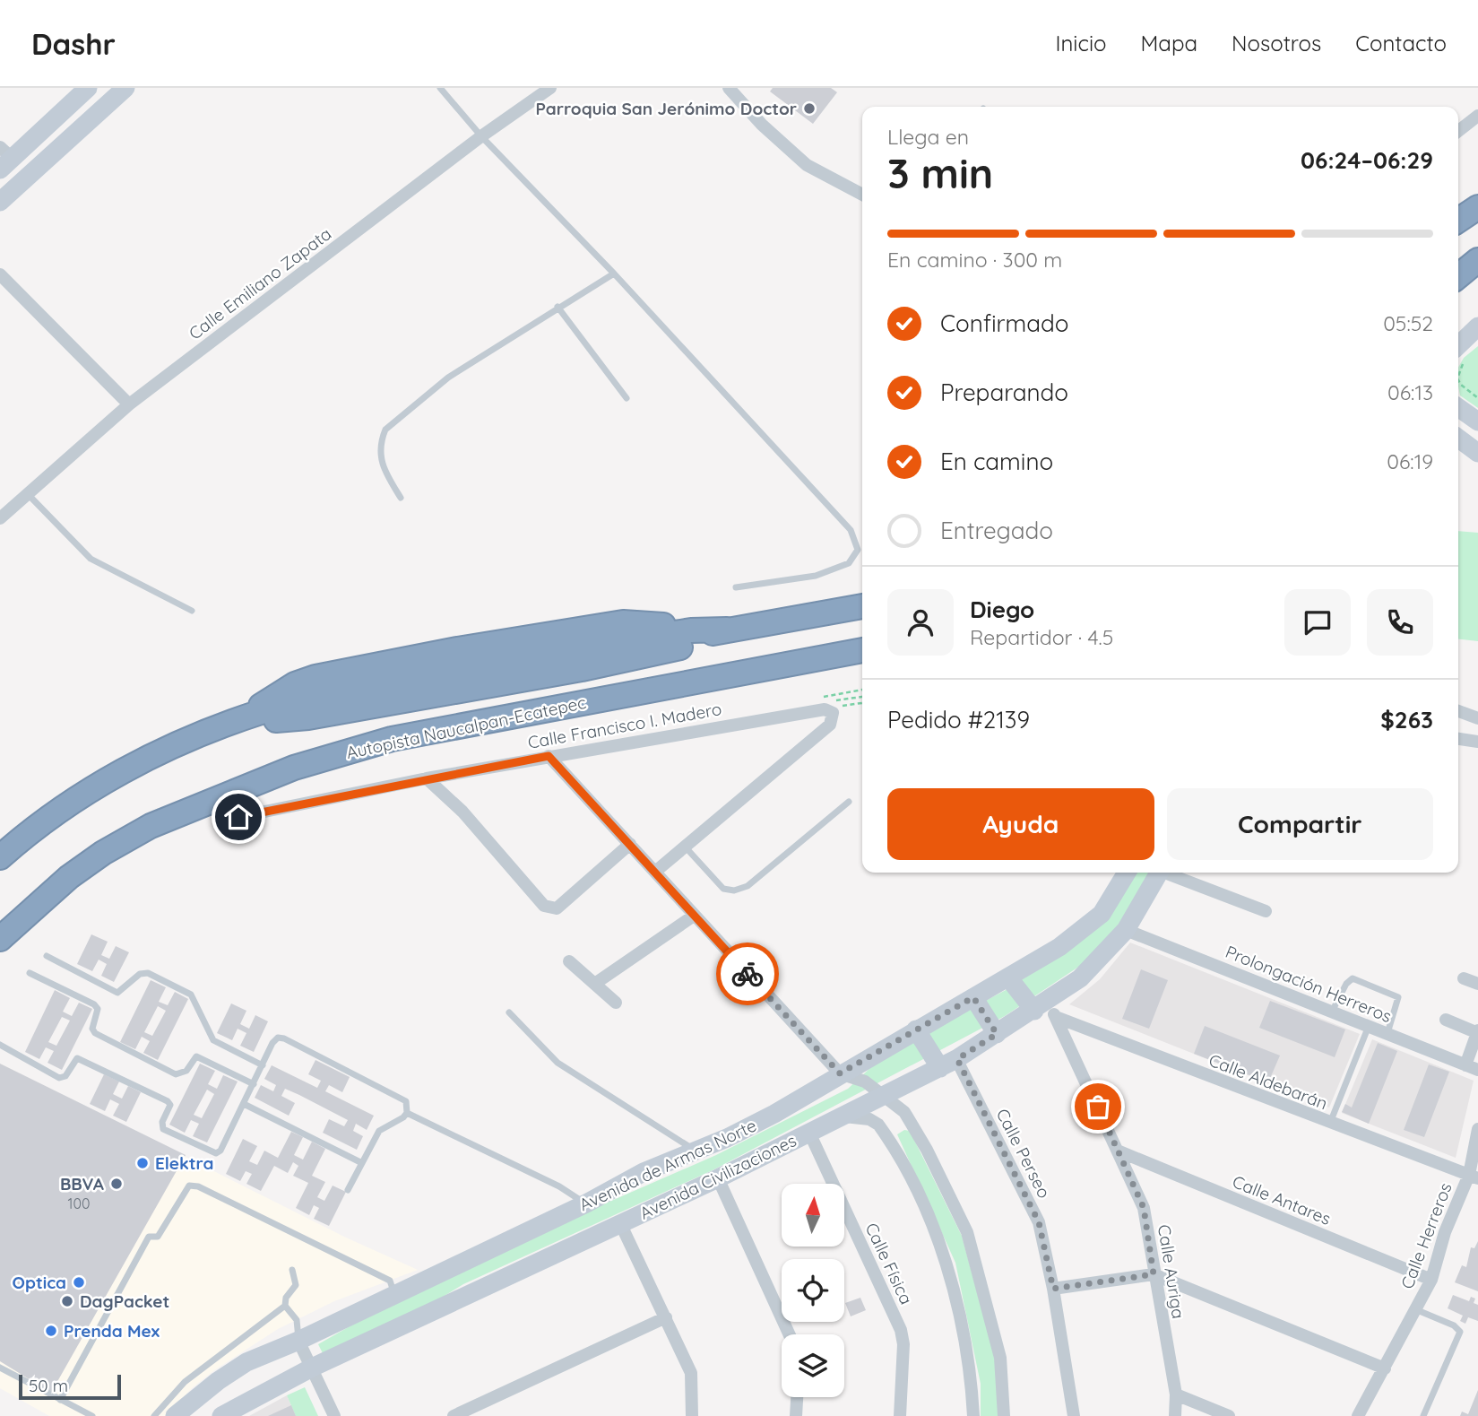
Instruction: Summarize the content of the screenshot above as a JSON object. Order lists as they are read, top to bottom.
{
  "streets": {
    "highway": ["Autopista Naucalpan-Ecatepec"],
    "main road": ["Avenida de Armas Norte", "Avenida Civilizaciones"],
    "street": [
      "Calle Emiliano Zapata",
      "Calle Francisco I. Madero",
      "Prolongación Herreros",
      "Calle Aldebarán",
      "Calle Perseo",
      "Calle Antares",
      "Calle Herreros",
      "Calle Física",
      "Calle Auriga"
    ]
  },
  "crossings": [
    ["Prolongación Herreros", "Avenida Civilizaciones"],
    ["Calle Aldebarán", "Avenida Civilizaciones"],
    ["Calle Aldebarán", "Calle Herreros"],
    ["Calle Aldebarán", "Calle Auriga"],
    ["Calle Perseo", "Avenida Civilizaciones"],
    ["Avenida Civilizaciones", "Calle Física"],
    ["Avenida Civilizaciones", "Calle Auriga"],
    ["Calle Antares", "Calle Herreros"],
    ["Calle Antares", "Calle Auriga"]
  ],
  "places": [
    "Parroquia San Jerónimo Doctor",
    "Elektra",
    "BBVA",
    "Optica",
    "DagPacket",
    "Prenda Mex"
  ],
  "house_numbers": ["100"],
  "scale_bar": "50 m",
  "north": "top",
  "page": {
    "header": "Dashr",
    "nav": [
      "Inicio",
      "Mapa",
      "Nosotros",
      "Contacto"
    ],
    "heading": ["3 min", "Llega en", "06:24–06:29"],
    "panel": [
      "Diego",
      "Repartidor · 4.5",
      "Pedido #2139",
      "$263"
    ],
    "bar": "En camino · 300 m",
    "list": [
      ["Confirmado", "05:52"],
      ["Preparando", "06:13"],
      ["En camino", "06:19"],
      "Entregado"
    ],
    "buttons": ["Ayuda", "Compartir"],
    "scale": "50 m"
  }
}
